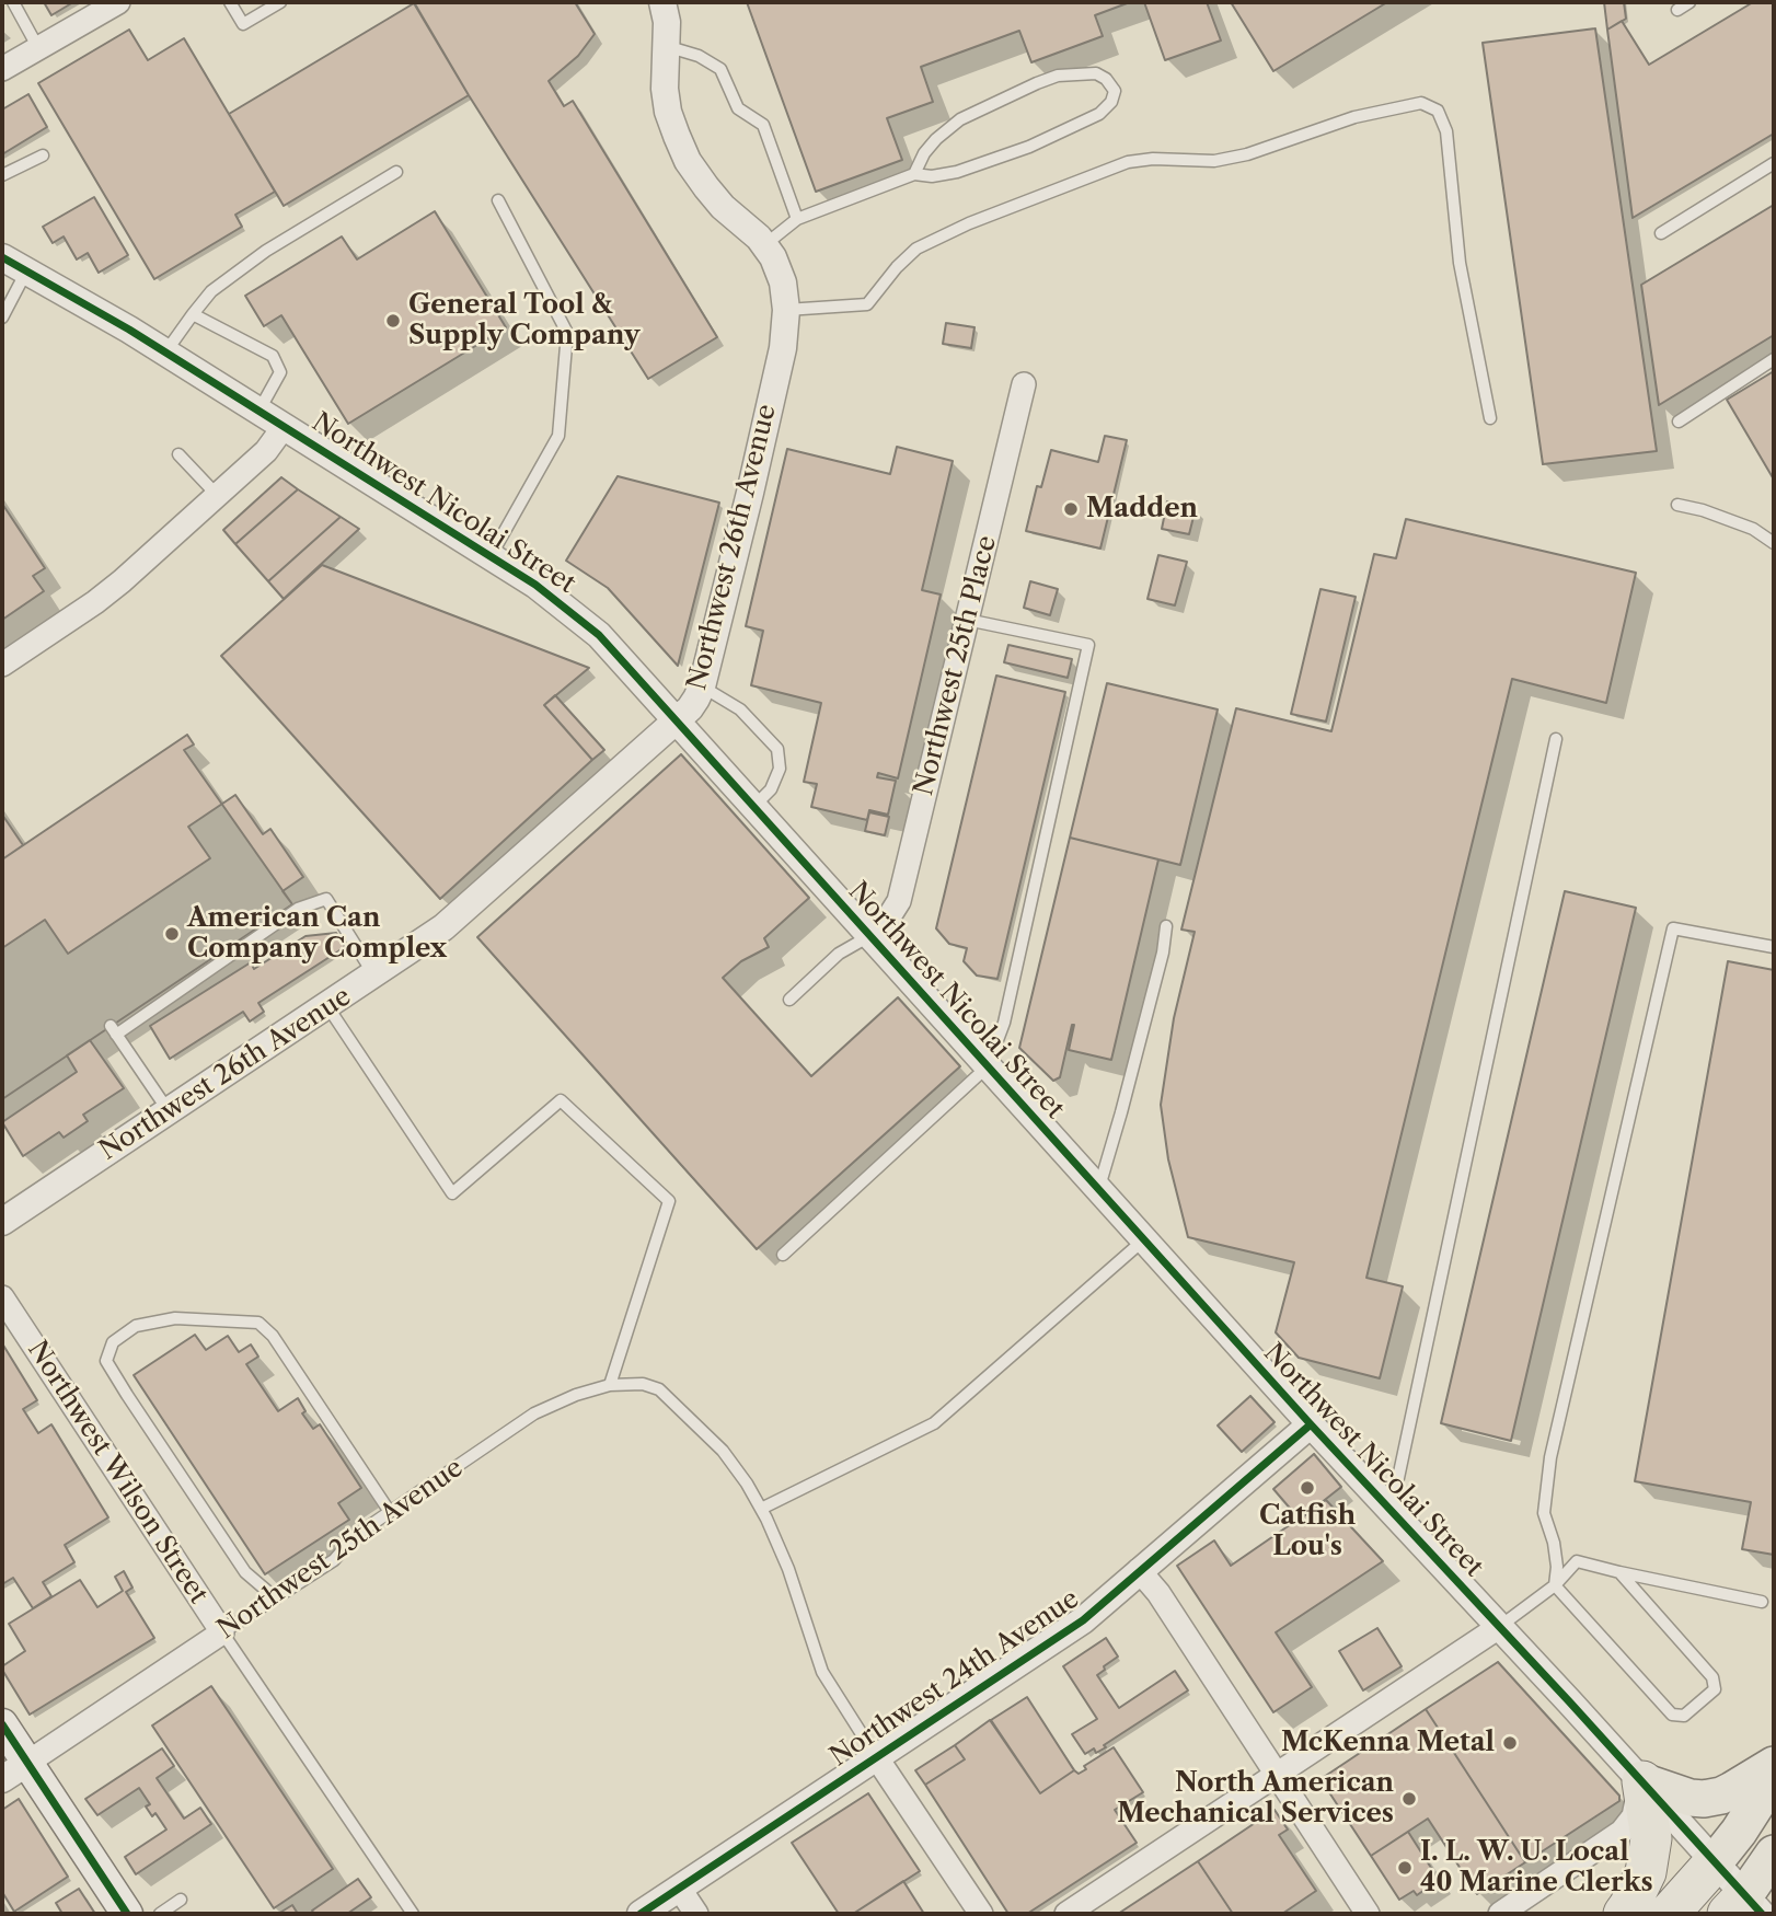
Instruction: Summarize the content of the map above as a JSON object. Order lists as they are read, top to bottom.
{
  "streets": {
    "street": [
      "Northwest Nicolai Street",
      "Northwest 26th Avenue",
      "Northwest 25th Place",
      "Northwest Wilson Street",
      "Northwest 25th Avenue",
      "Northwest 24th Avenue"
    ]
  },
  "crossings": [
    ["Northwest Nicolai Street", "Northwest 26th Avenue"],
    ["Northwest Nicolai Street", "Northwest 25th Place"],
    ["Northwest Nicolai Street", "Northwest 24th Avenue"],
    ["Northwest Wilson Street", "Northwest 25th Avenue"],
    ["Northwest 25th Avenue", "Northwest 24th Avenue"]
  ],
  "places": [
    "General Tool & Supply Company",
    "Madden",
    "American Can Company Complex",
    "Catfish Lou's",
    "McKenna Metal",
    "North American Mechanical Services",
    "I. L. W. U. Local 40 Marine Clerks"
  ]
}
